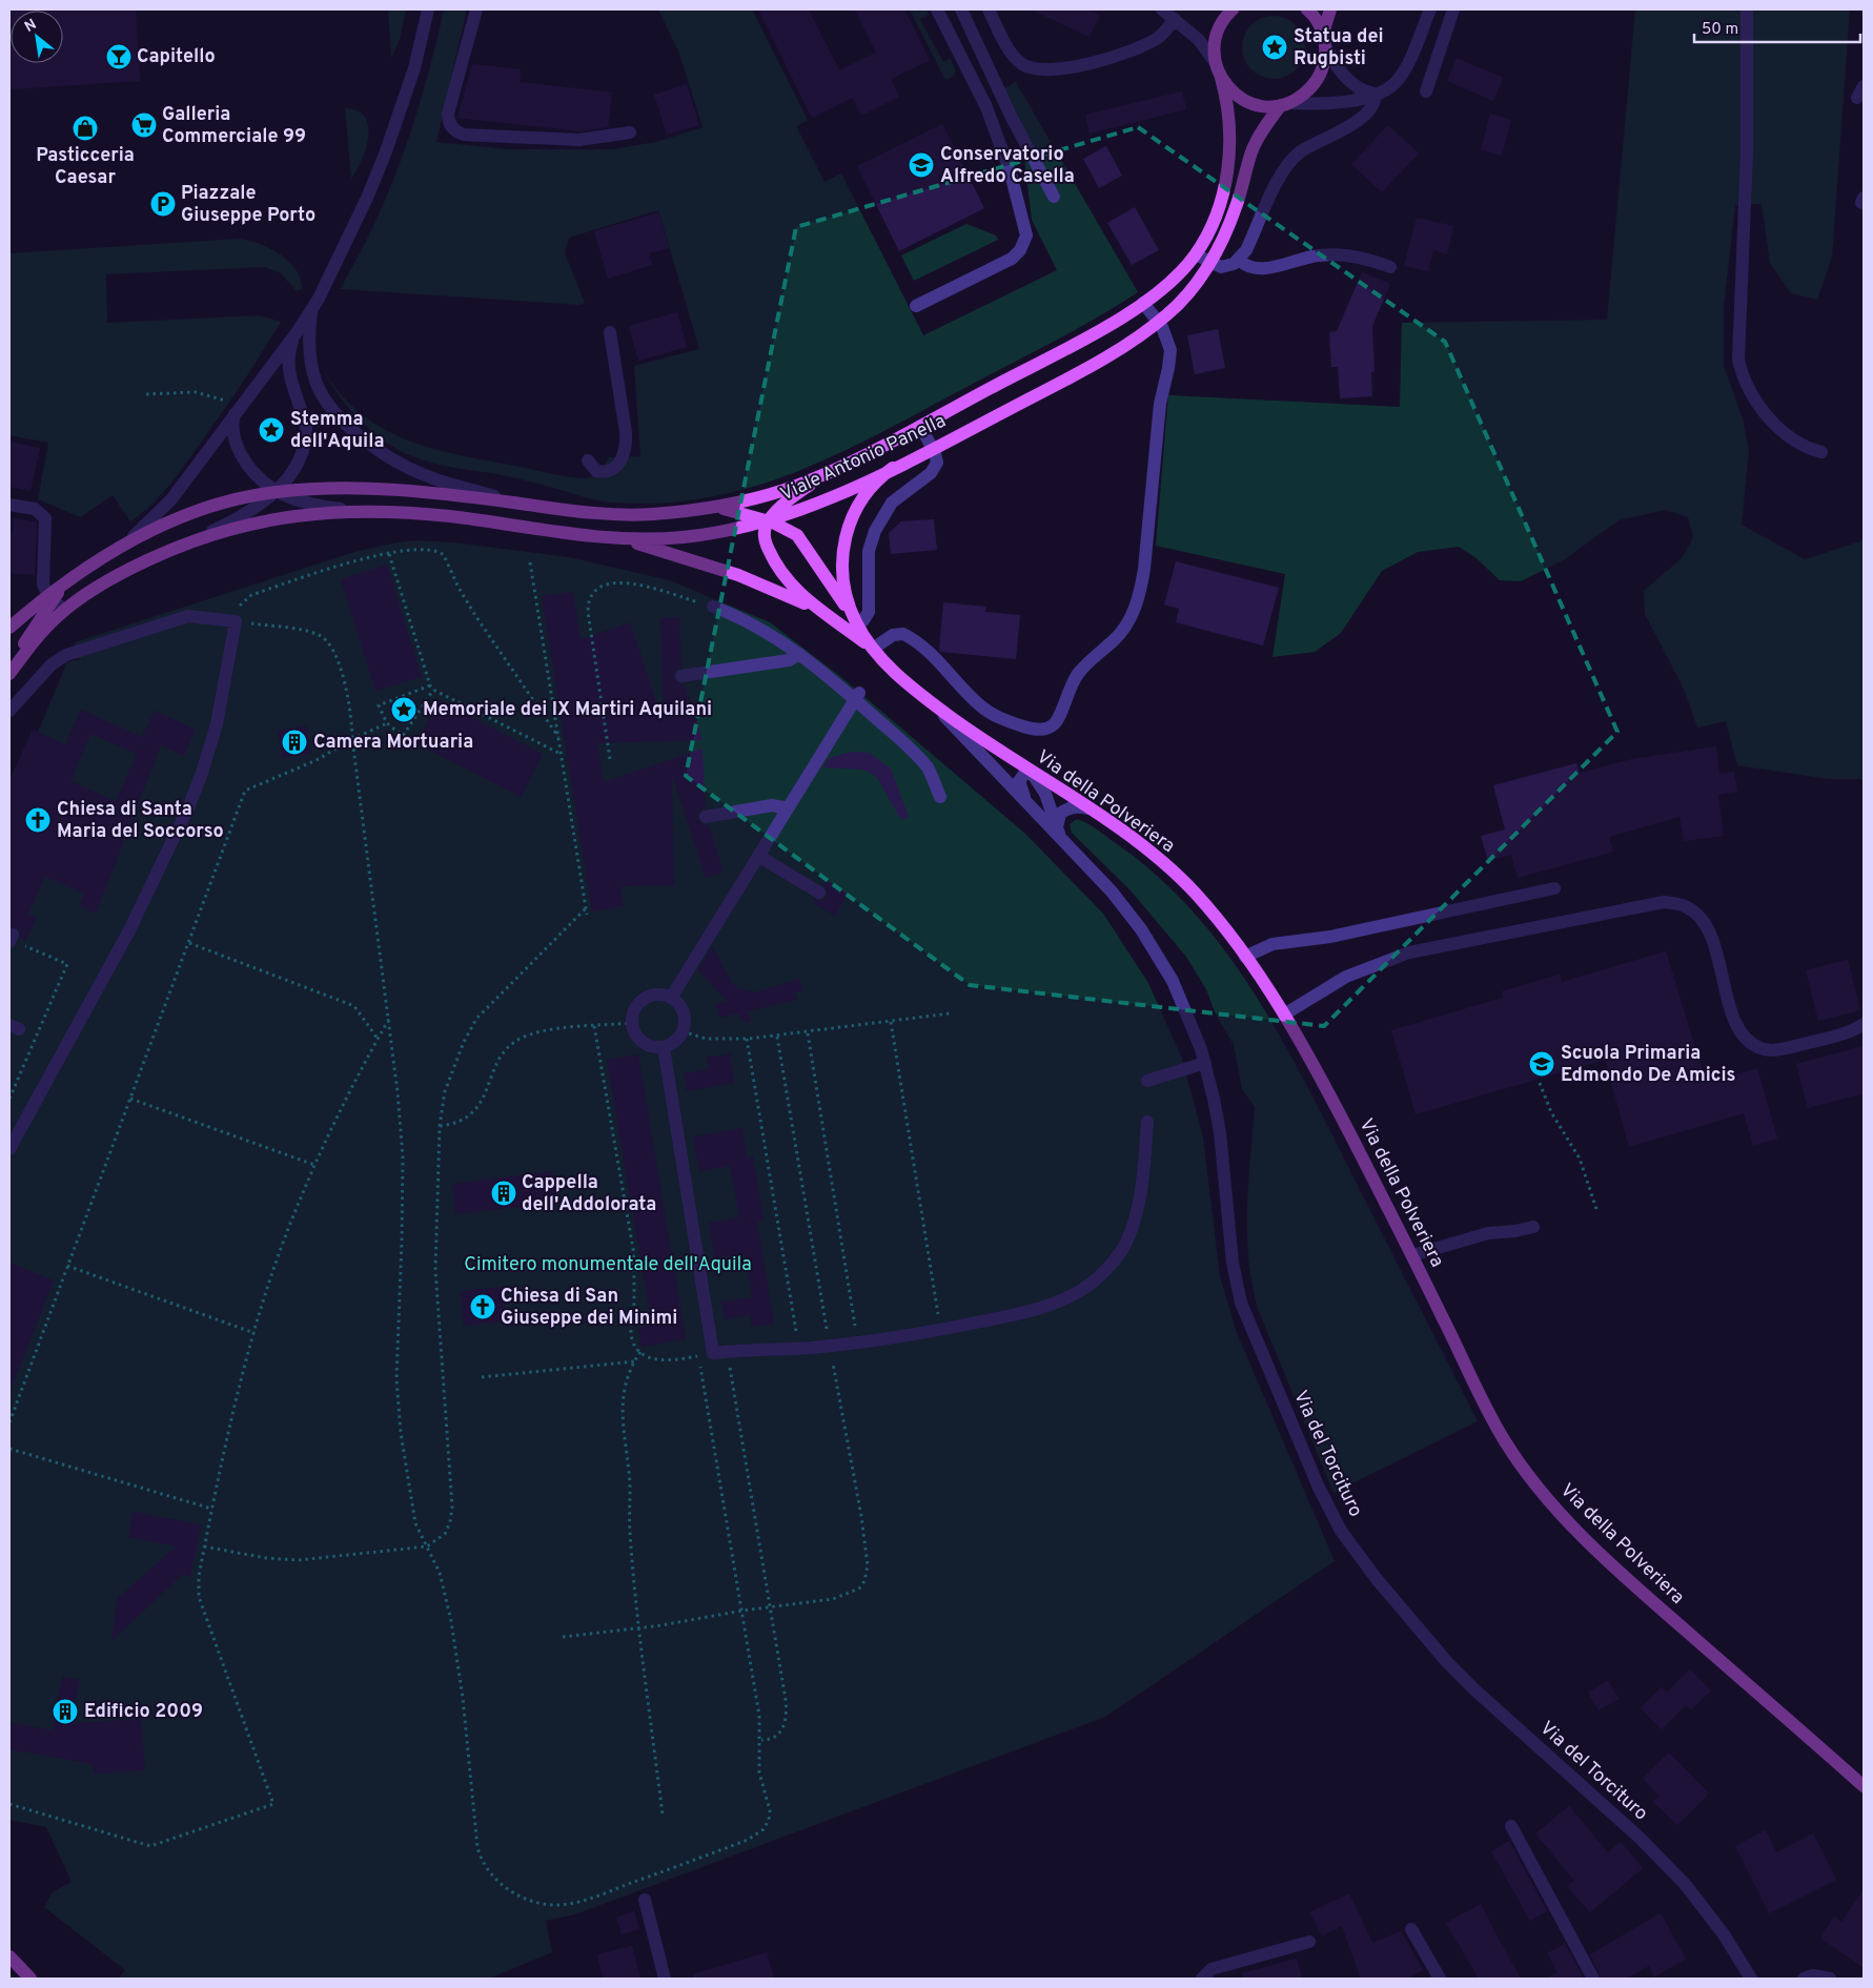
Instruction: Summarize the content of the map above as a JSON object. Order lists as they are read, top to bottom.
{
  "streets": {
    "main road": ["Viale Antonio Panella", "Via della Polveriera"],
    "street": ["Via del Torcituro"]
  },
  "crossings": [
    ["Viale Antonio Panella", "Via della Polveriera"],
    ["Via della Polveriera", "Via del Torcituro"]
  ],
  "parks": ["Cimitero monumentale dell'Aquila"],
  "places": {
    "place": ["Statua dei Rugbisti", "Stemma dell'Aquila", "Memoriale dei IX Martiri Aquilani"],
    "bar": ["Capitello"],
    "supermarket": ["Galleria Commerciale 99"],
    "shop": ["Pasticceria Caesar"],
    "school or university": ["Conservatorio Alfredo Casella", "Scuola Primaria Edmondo De Amicis"],
    "parking": ["Piazzale Giuseppe Porto"],
    "building": ["Camera Mortuaria", "Cappella dell'Addolorata", "Edificio 2009"],
    "church": ["Chiesa di Santa Maria del Soccorso", "Chiesa di San Giuseppe dei Minimi"]
  },
  "scale_bar": "50 m",
  "north": "top left"
}
